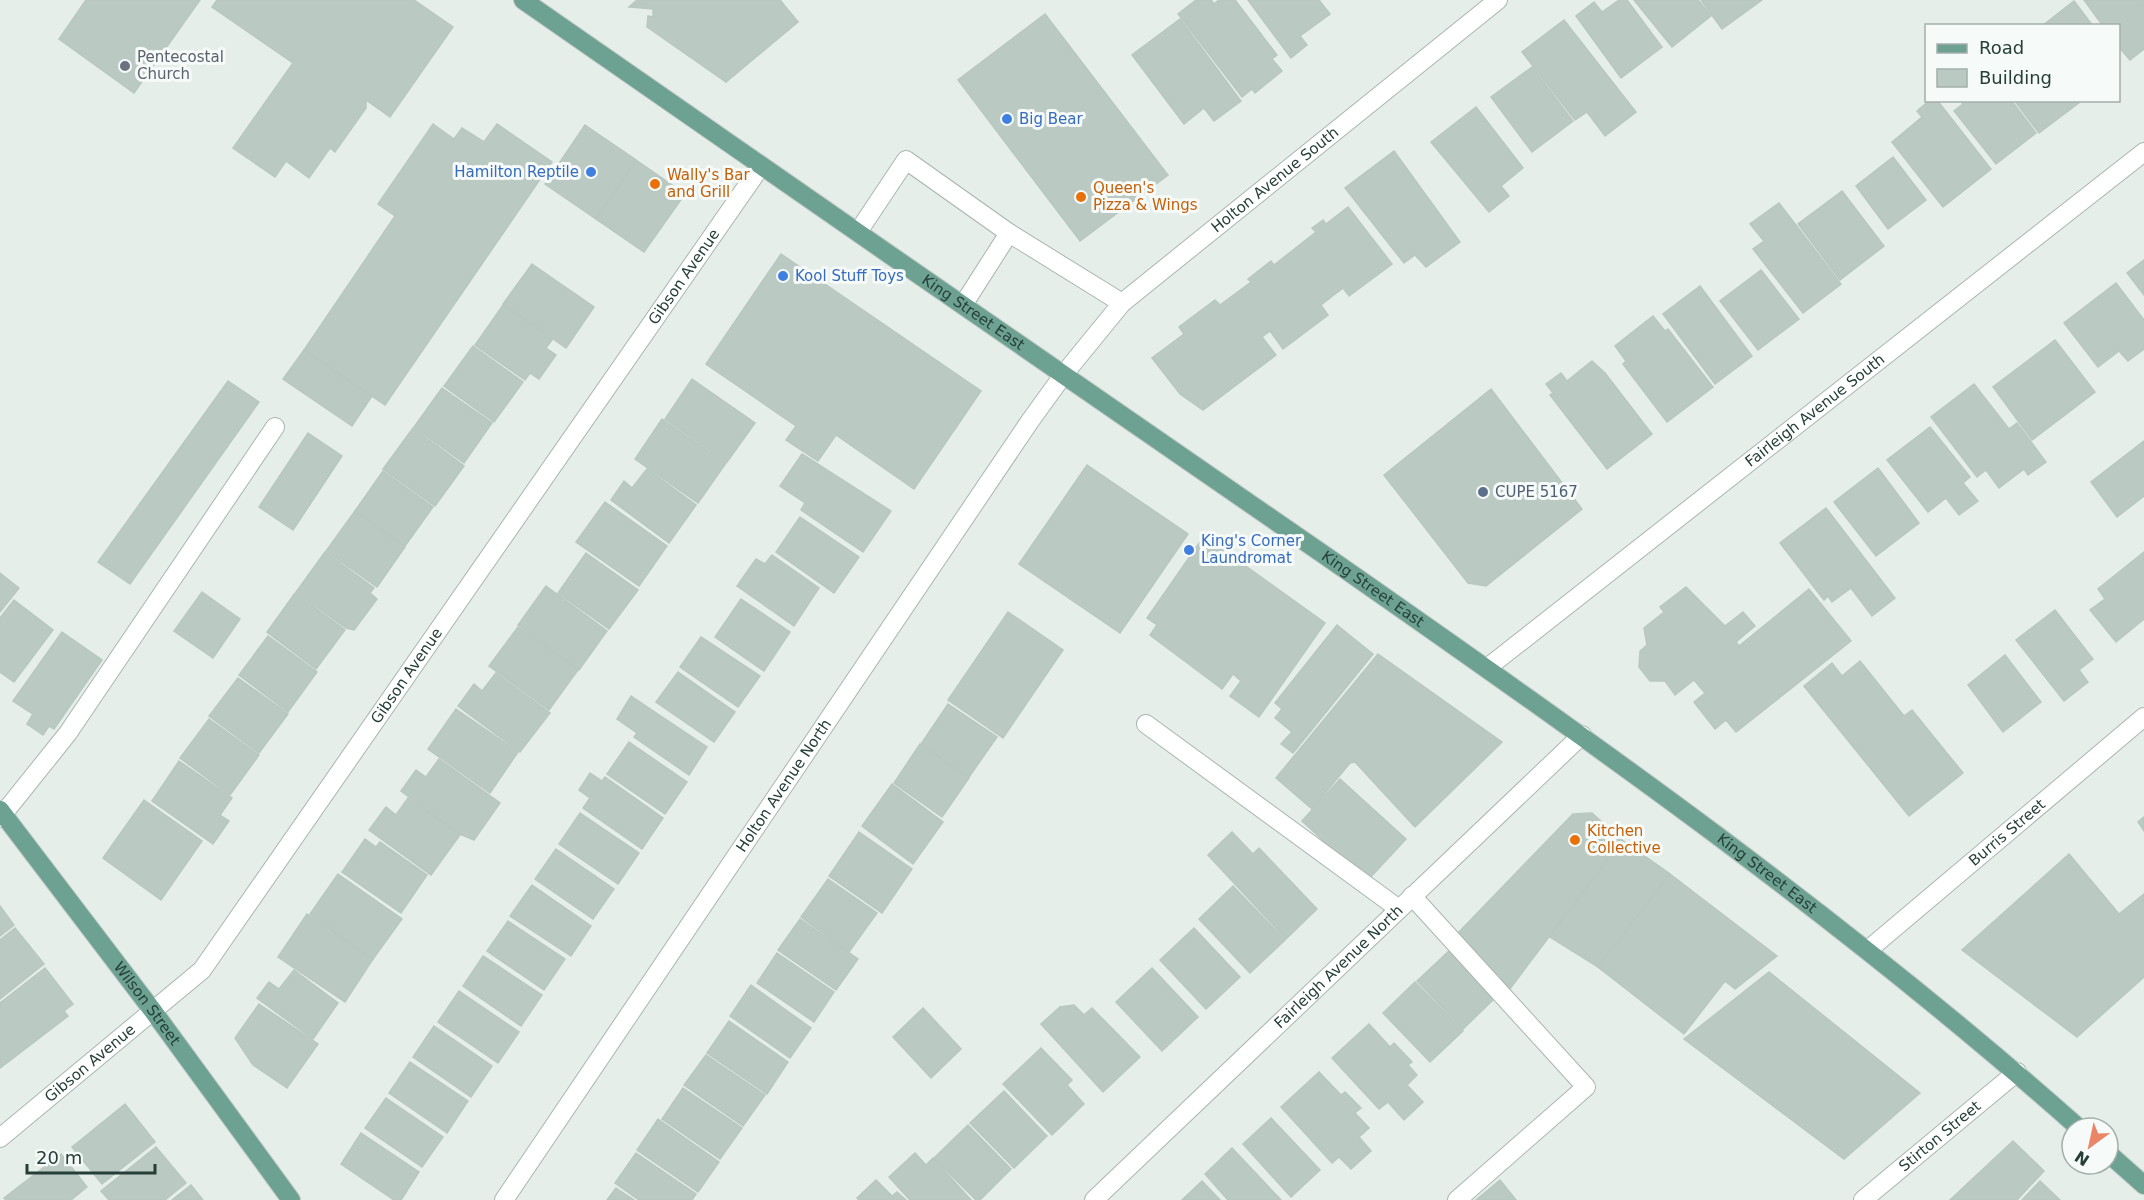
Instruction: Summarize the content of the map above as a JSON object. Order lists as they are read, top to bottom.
{
  "streets": {
    "main road": ["King Street East", "Wilson Street"],
    "street": [
      "Holton Avenue South",
      "Gibson Avenue",
      "Fairleigh Avenue South",
      "Holton Avenue North",
      "Burris Street",
      "Fairleigh Avenue North",
      "Stirton Street"
    ]
  },
  "crossings": [
    ["Holton Avenue South", "King Street East"],
    ["Holton Avenue South", "Holton Avenue North"],
    ["Gibson Avenue", "King Street East"],
    ["Gibson Avenue", "Wilson Street"],
    ["King Street East", "Fairleigh Avenue South"],
    ["King Street East", "Holton Avenue North"],
    ["King Street East", "Burris Street"],
    ["King Street East", "Fairleigh Avenue North"],
    ["King Street East", "Stirton Street"]
  ],
  "places": [
    "Pentecostal Church",
    "Big Bear",
    "Hamilton Reptile",
    "Wally's Bar and Grill",
    "Queen's Pizza & Wings",
    "Kool Stuff Toys",
    "CUPE 5167",
    "King's Corner Laundromat",
    "Kitchen Collective"
  ],
  "legend": ["Road", "Building"],
  "scale_bar": "20 m",
  "north": "bottom left"
}
